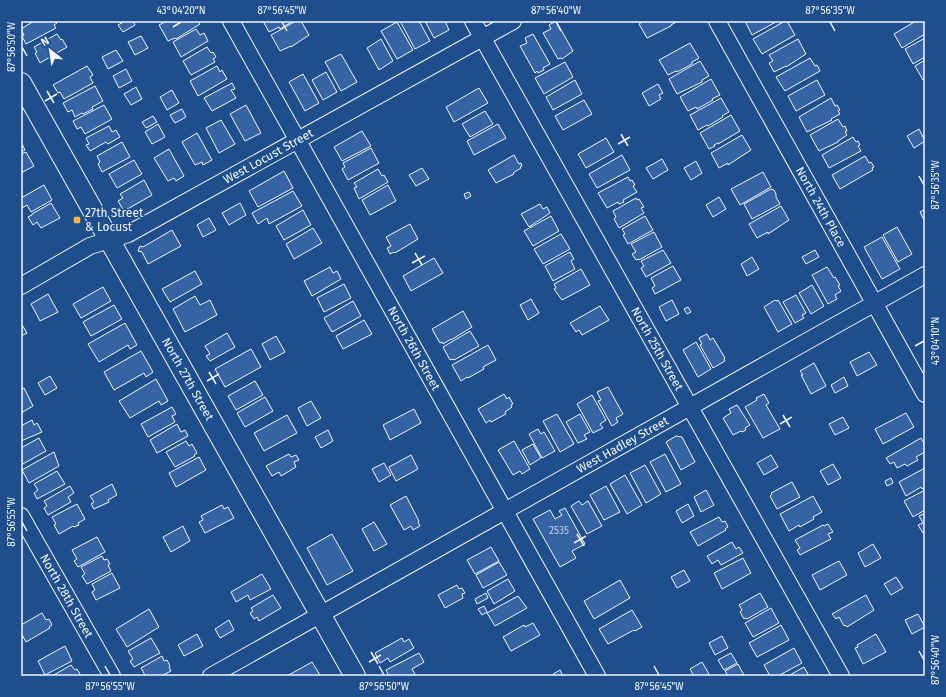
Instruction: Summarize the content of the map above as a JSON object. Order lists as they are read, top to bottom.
{
  "streets": {
    "main road": ["North 27th Street"],
    "street": [
      "West Locust Street",
      "North 24th Place",
      "North 26th Street",
      "North 25th Street",
      "West Hadley Street",
      "North 28th Street"
    ]
  },
  "crossings": [
    ["West Locust Street", "North 26th Street"],
    ["West Locust Street", "North 25th Street"],
    ["West Locust Street", "North 27th Street"],
    ["North 24th Place", "West Hadley Street"],
    ["North 26th Street", "West Hadley Street"],
    ["North 25th Street", "West Hadley Street"],
    ["North 27th Street", "West Hadley Street"]
  ],
  "places": {
    "transit": ["27th Street & Locust"]
  },
  "house_numbers": ["2535"],
  "north": "top left",
  "coordinates": [
    "43°04'20\"N",
    "87°56'45\"W",
    "87°56'40\"W",
    "87°56'35\"W",
    "87°56'50\"W",
    "43°04'10\"N",
    "87°56'55\"W"
  ]
}
